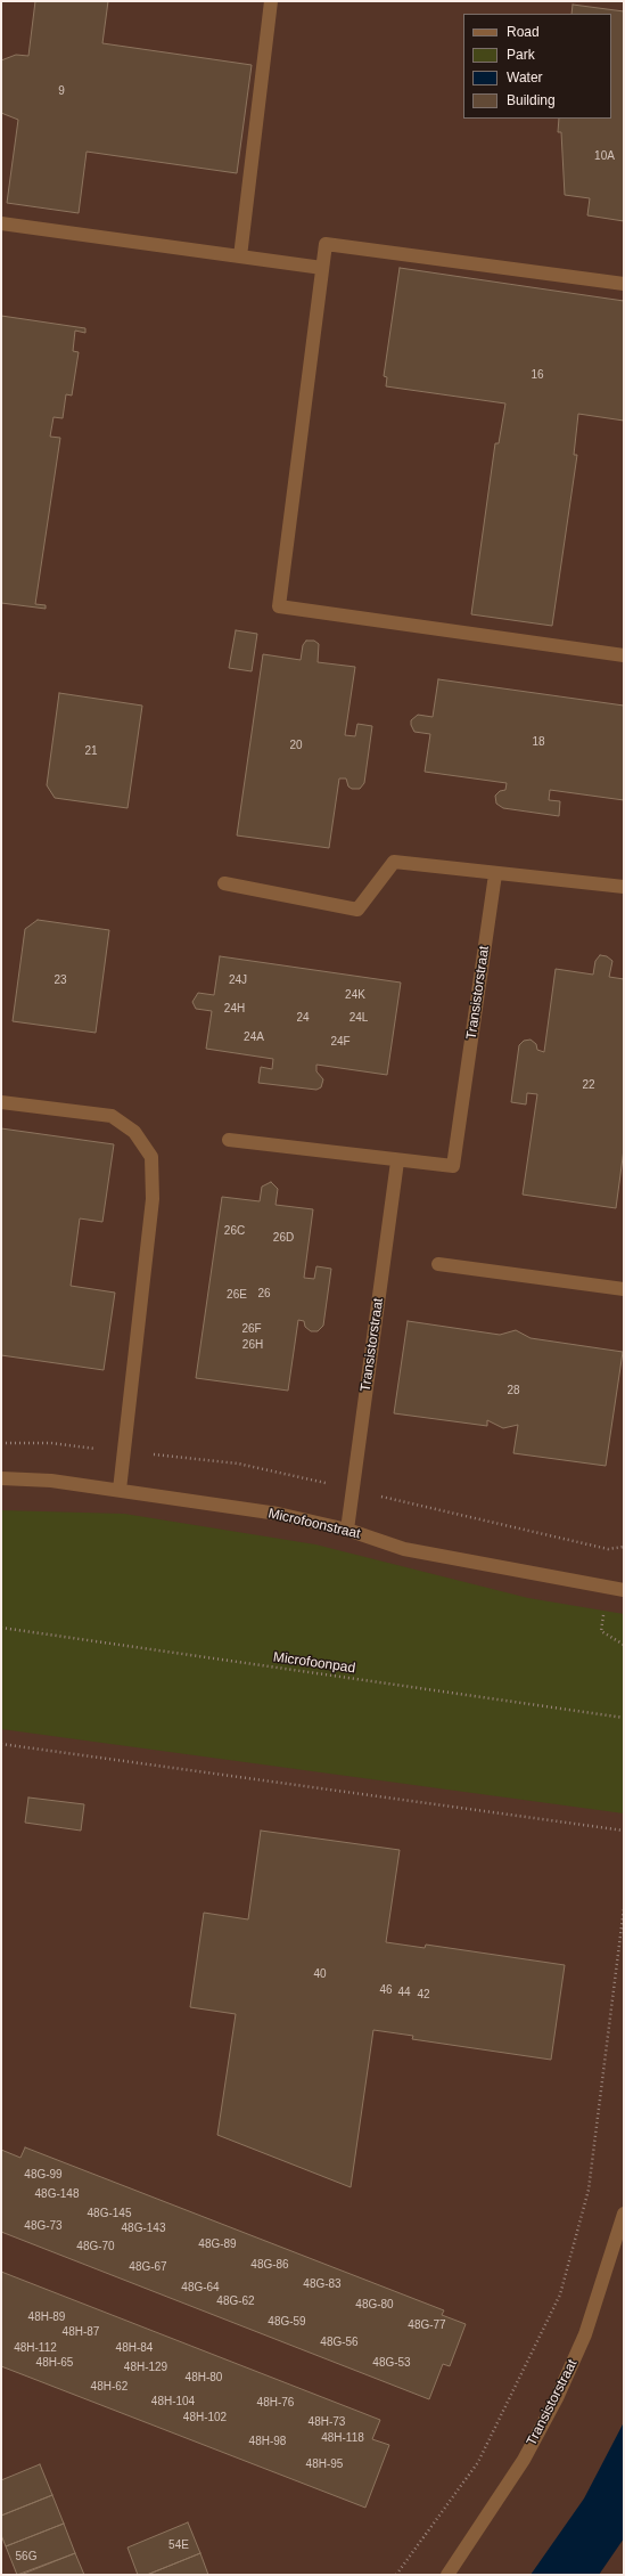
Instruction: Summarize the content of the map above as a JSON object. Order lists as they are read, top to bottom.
{
  "streets": {
    "street": ["Transistorstraat", "Microfoonstraat"],
    "path": ["Microfoonpad"]
  },
  "crossings": [
    ["Transistorstraat", "Microfoonstraat"]
  ],
  "house_numbers": [
    "9",
    "10A",
    "16",
    "18",
    "20",
    "21",
    "23",
    "24J",
    "24K",
    "24H",
    "24",
    "24L",
    "24A",
    "24F",
    "22",
    "26C",
    "26D",
    "26",
    "26E",
    "26F",
    "26H",
    "28",
    "40",
    "46",
    "44",
    "42",
    "48G-99",
    "48G-148",
    "48G-145",
    "48G-73",
    "48G-143",
    "48G-89",
    "48G-70",
    "48G-86",
    "48G-67",
    "48G-83",
    "48G-64",
    "48G-62",
    "48G-80",
    "48H-89",
    "48G-59",
    "48G-77",
    "48H-87",
    "48G-56",
    "48H-112",
    "48H-84",
    "48H-65",
    "48G-53",
    "48H-129",
    "48H-80",
    "48H-62",
    "48H-104",
    "48H-76",
    "48H-102",
    "48H-73",
    "48H-118",
    "48H-98",
    "48H-95",
    "54E",
    "56G"
  ],
  "legend": [
    "Road",
    "Park",
    "Water",
    "Building"
  ]
}
